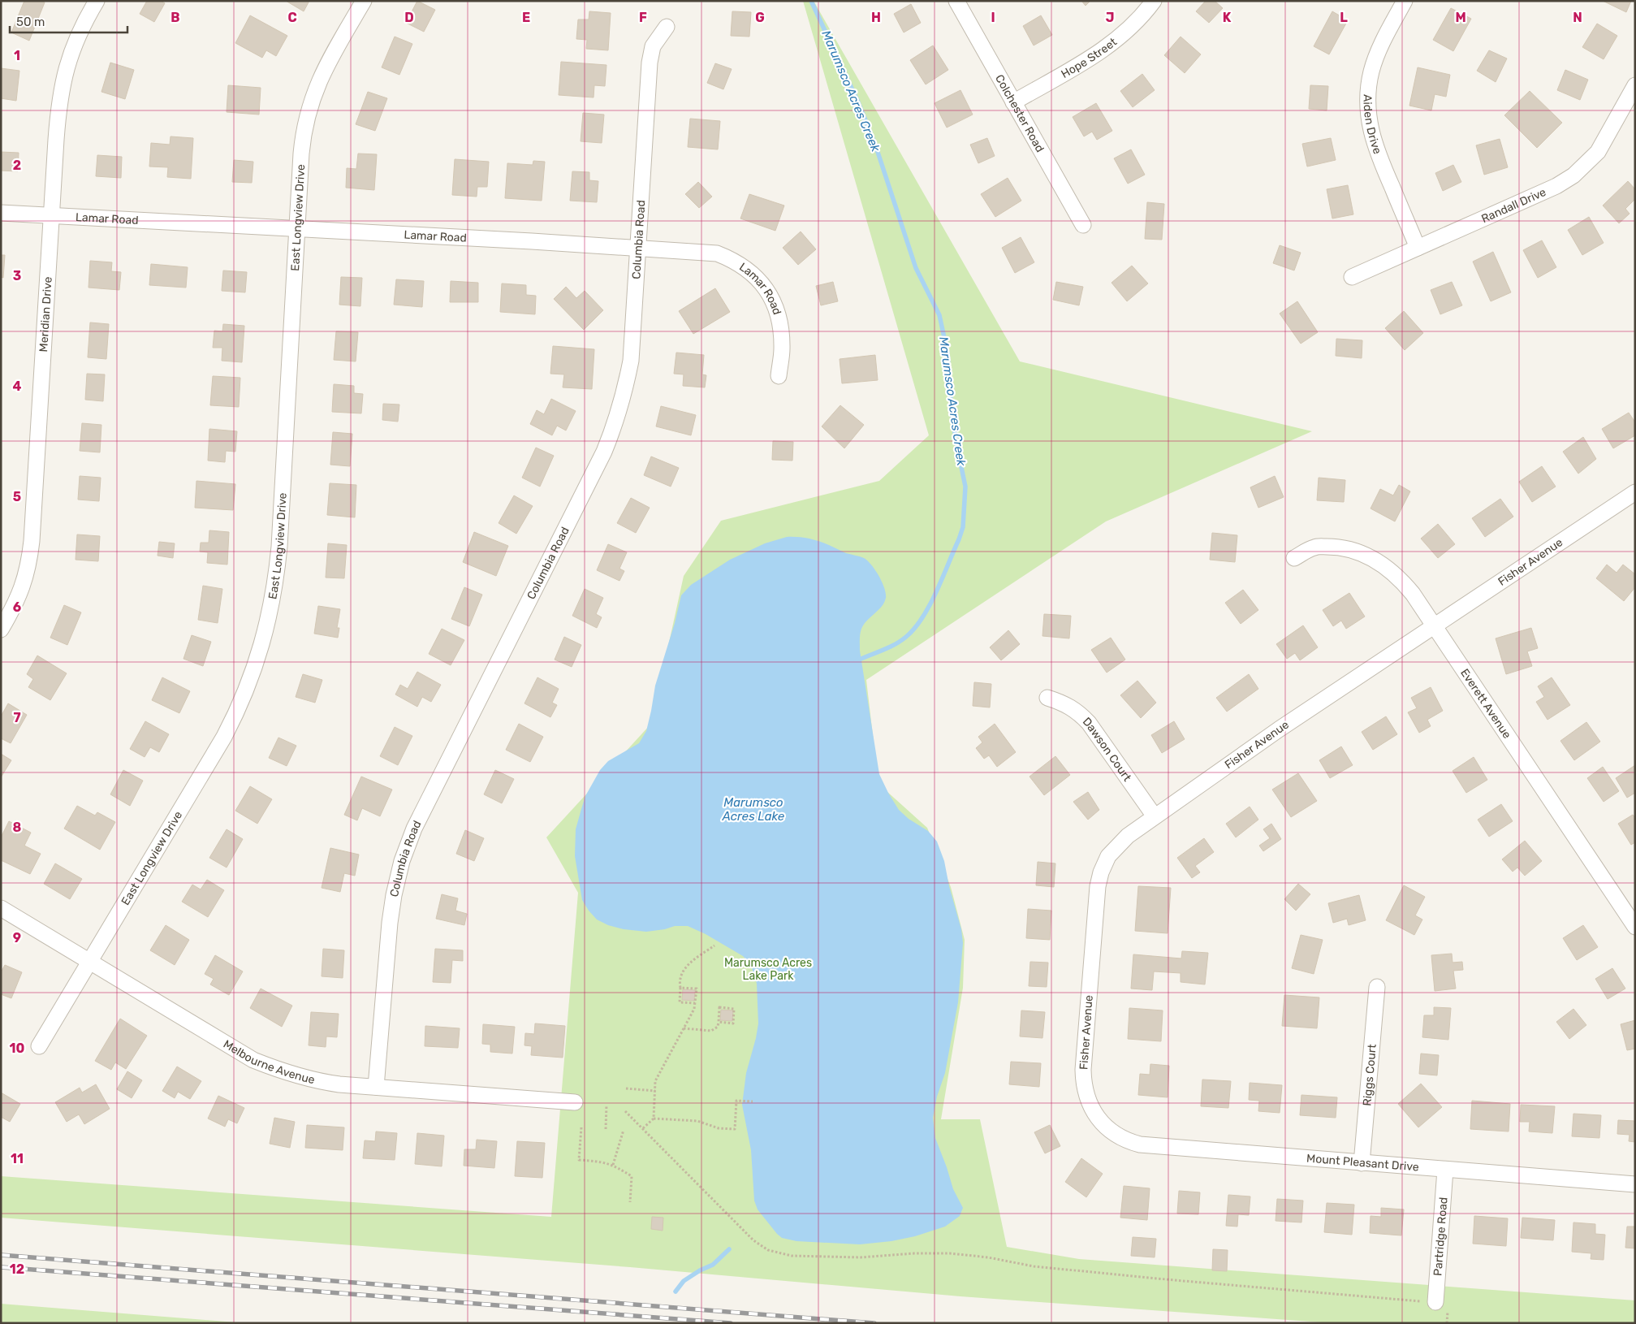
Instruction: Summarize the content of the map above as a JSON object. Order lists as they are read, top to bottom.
{
  "streets": {
    "street": [
      "Hope Street",
      "Colchester Road",
      "Aiden Drive",
      "Randall Drive",
      "East Longview Drive",
      "Lamar Road",
      "Columbia Road",
      "Meridian Drive",
      "Fisher Avenue",
      "Everett Avenue",
      "Dawson Court",
      "Melbourne Avenue",
      "Riggs Court",
      "Mount Pleasant Drive",
      "Partridge Road"
    ]
  },
  "crossings": [
    ["Hope Street", "Colchester Road"],
    ["Aiden Drive", "Randall Drive"],
    ["East Longview Drive", "Lamar Road"],
    ["East Longview Drive", "Melbourne Avenue"],
    ["Lamar Road", "Columbia Road"],
    ["Lamar Road", "Meridian Drive"],
    ["Columbia Road", "Melbourne Avenue"],
    ["Fisher Avenue", "Everett Avenue"],
    ["Fisher Avenue", "Dawson Court"],
    ["Fisher Avenue", "Mount Pleasant Drive"],
    ["Riggs Court", "Mount Pleasant Drive"],
    ["Mount Pleasant Drive", "Partridge Road"]
  ],
  "water": ["Marumsco Acres Creek", "Marumsco Acres Lake"],
  "parks": ["Marumsco Acres Lake Park"],
  "scale_bar": "50 m",
  "grid": {
    "columns": [
      "B",
      "C",
      "D",
      "E",
      "F",
      "G",
      "H",
      "I",
      "J",
      "K",
      "L",
      "M",
      "N"
    ],
    "rows": [
      "1",
      "2",
      "3",
      "4",
      "5",
      "6",
      "7",
      "8",
      "9",
      "10",
      "11",
      "12"
    ]
  }
}
